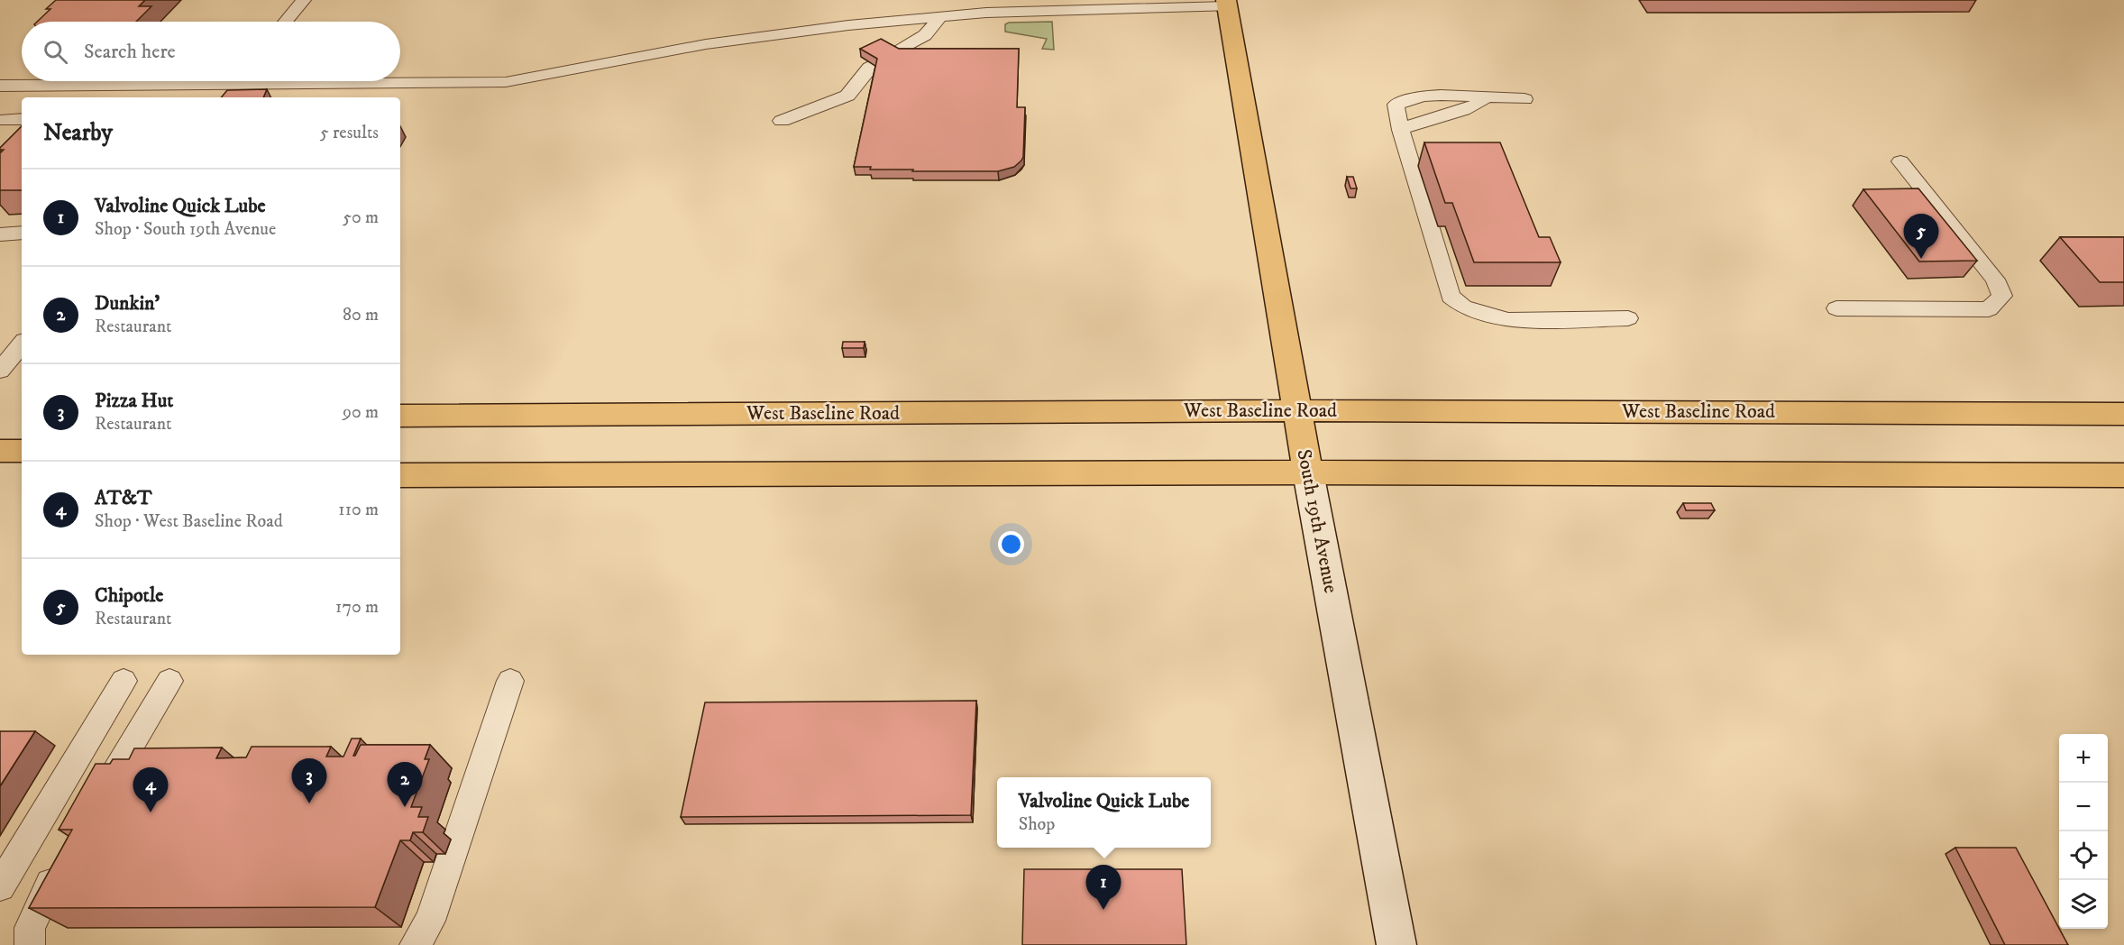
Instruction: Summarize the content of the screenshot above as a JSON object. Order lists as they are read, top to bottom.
{
  "streets": {
    "main road": ["West Baseline Road", "South 19th Avenue"]
  },
  "crossings": [
    ["West Baseline Road", "South 19th Avenue"]
  ],
  "page": {
    "search": "Search here",
    "heading": ["Nearby", "5 results"],
    "list": [
      {
        "mark": "1",
        "name": "Valvoline Quick Lube",
        "note": "Shop · South 19th Avenue",
        "value": "50 m"
      },
      {
        "mark": "2",
        "name": "Dunkin'",
        "note": "Restaurant",
        "value": "80 m"
      },
      {
        "mark": "3",
        "name": "Pizza Hut",
        "note": "Restaurant",
        "value": "90 m"
      },
      {
        "mark": "4",
        "name": "AT&T",
        "note": "Shop · West Baseline Road",
        "value": "110 m"
      },
      {
        "mark": "5",
        "name": "Chipotle",
        "note": "Restaurant",
        "value": "170 m"
      }
    ],
    "pins": [
      "5",
      "3",
      "2",
      "4",
      "1"
    ],
    "map_buttons": ["+", "−"],
    "popup": ["Valvoline Quick Lube", "Shop"]
  }
}
